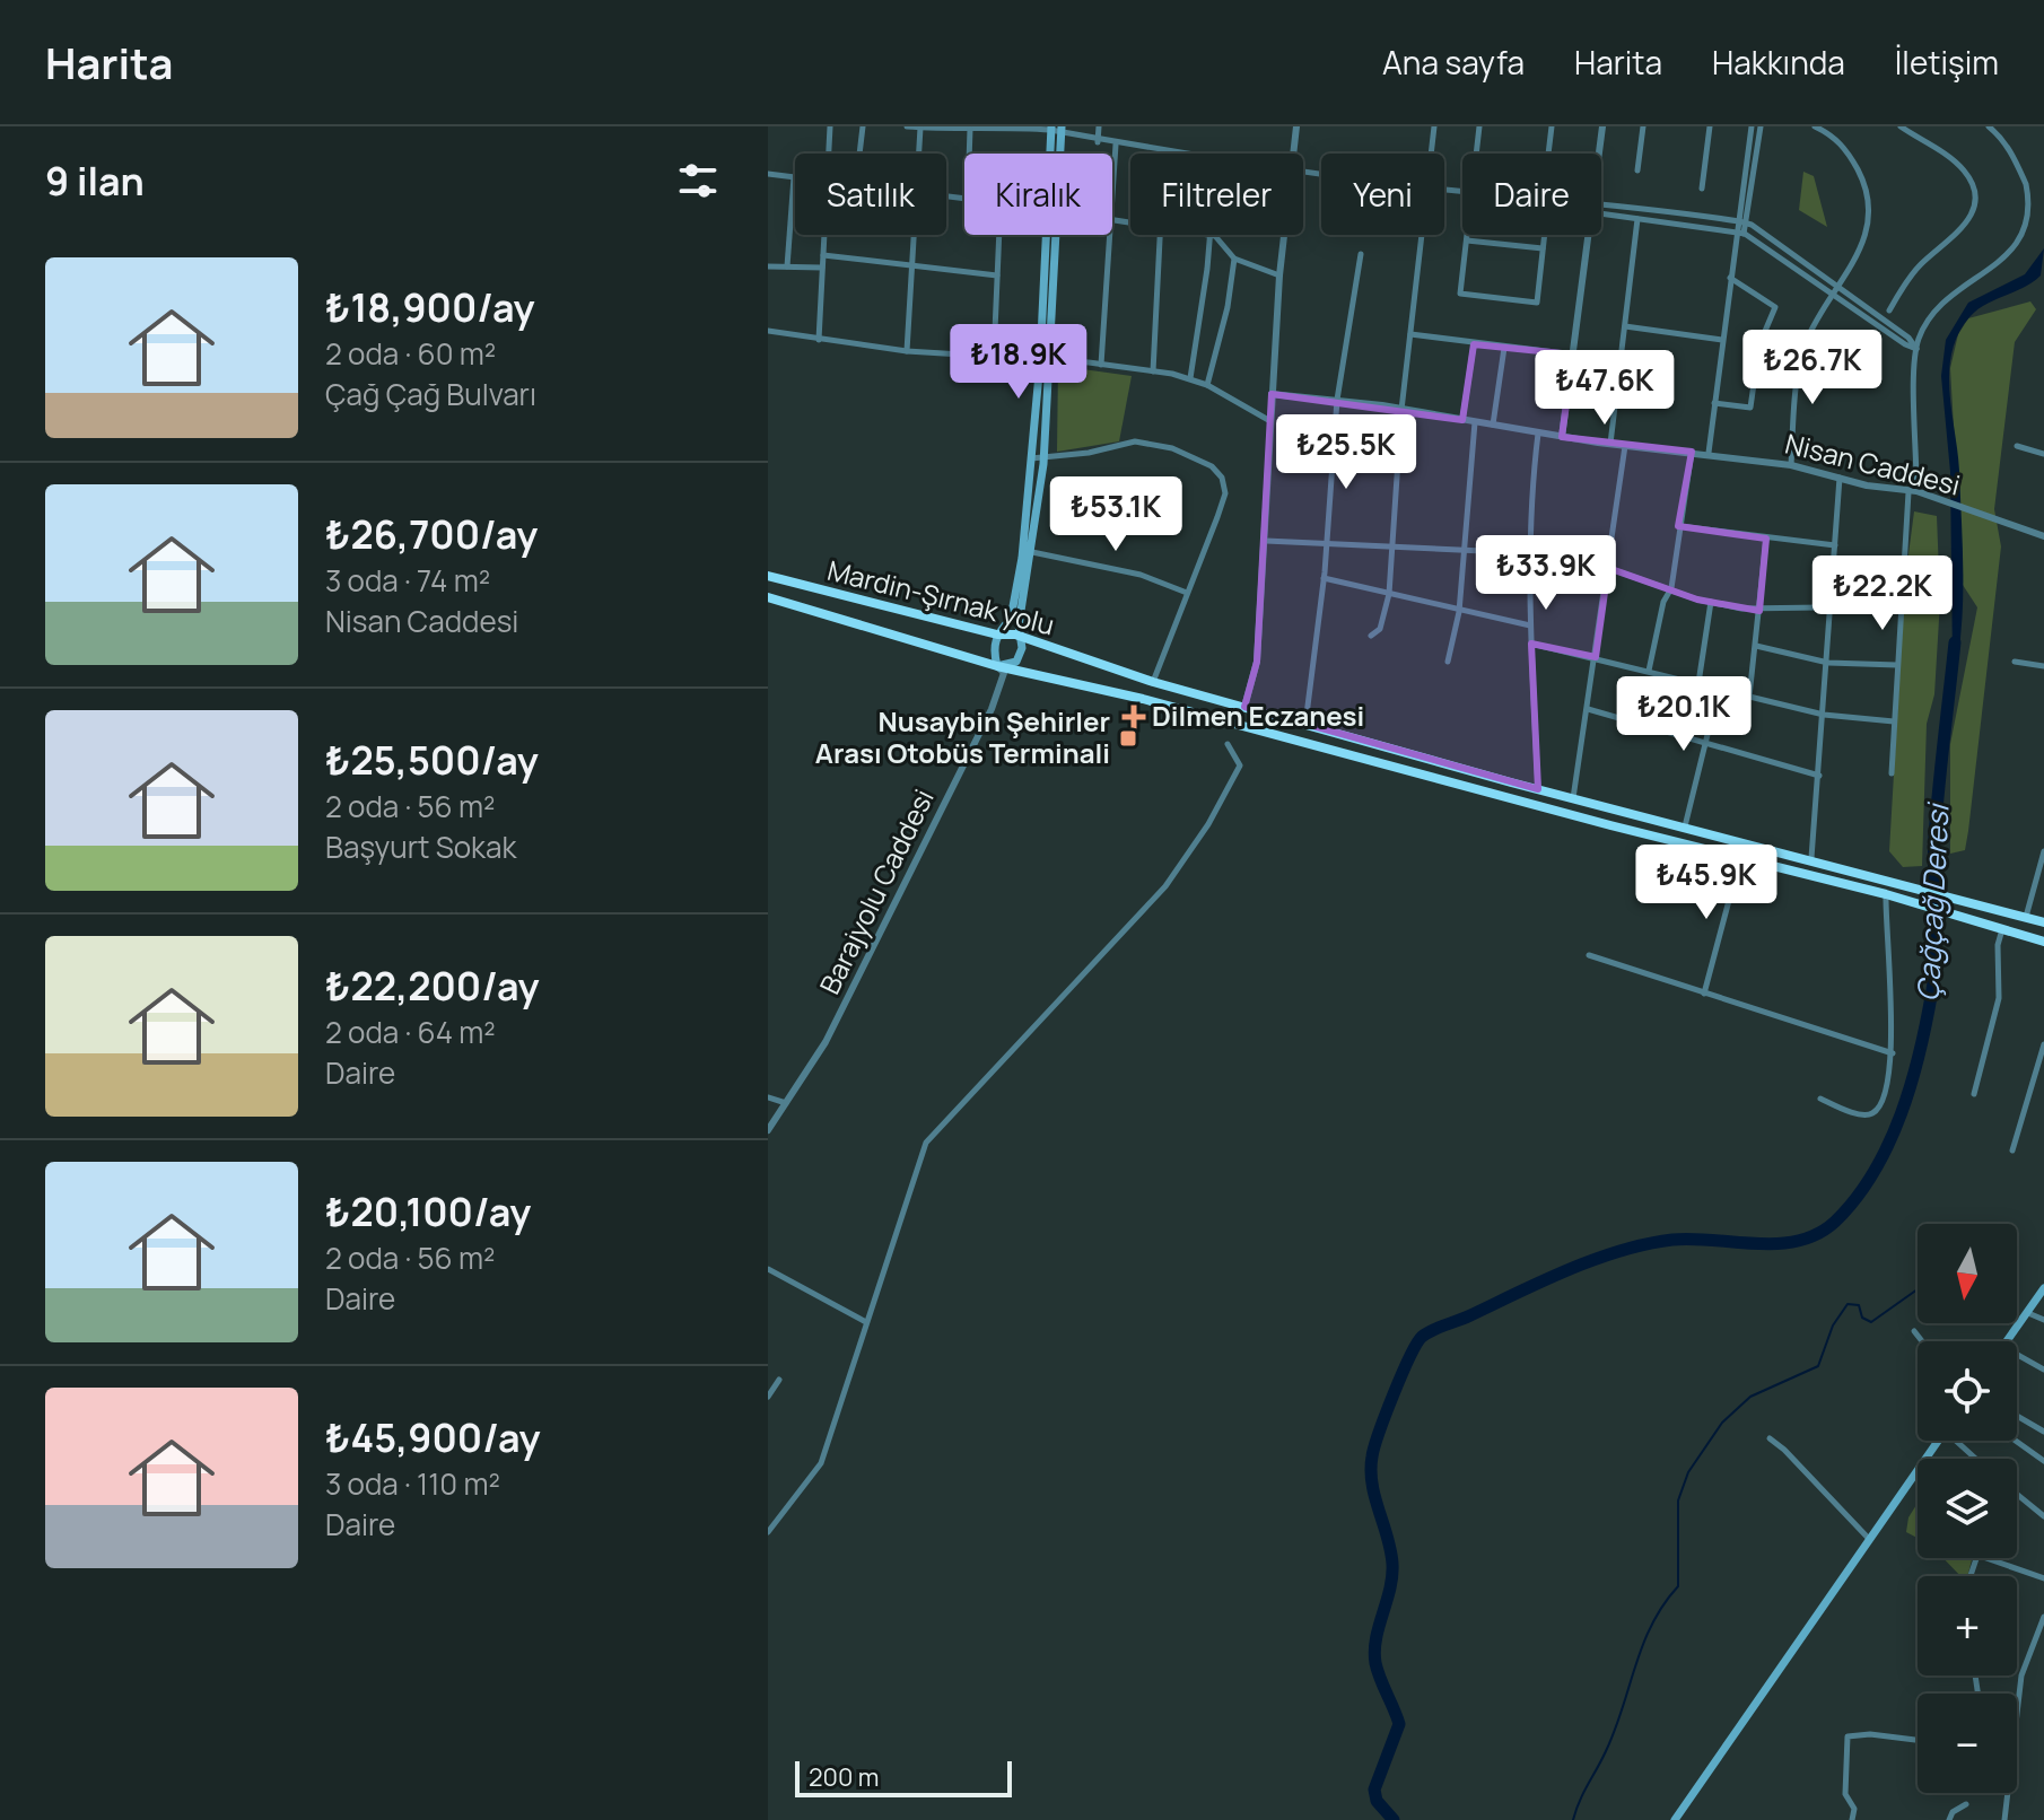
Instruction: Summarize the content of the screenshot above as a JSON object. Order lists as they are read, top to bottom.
{
  "streets": {
    "highway": ["Mardin-Şırnak yolu"],
    "street": ["Nisan Caddesi", "Barajyolu Caddesi"]
  },
  "crossings": [
    ["Mardin-Şırnak yolu", "Barajyolu Caddesi"]
  ],
  "water": ["Çağçağ Deresi"],
  "places": {
    "health": ["Dilmen Eczanesi"],
    "transit": ["Nusaybin Şehirler Arası Otobüs Terminali"]
  },
  "scale_bar": "200 m",
  "north": "bottom",
  "page": {
    "header": "Harita",
    "nav": [
      "Ana sayfa",
      "Harita",
      "Hakkında",
      "İletişim"
    ],
    "heading": "9 ilan",
    "chip": [
      "Satılık",
      "Kiralık",
      "Filtreler",
      "Yeni",
      "Daire"
    ],
    "list": [
      {
        "name": "₺18,900/ay",
        "note": "2 oda · 60 m² · Çağ Çağ Bulvarı"
      },
      {
        "name": "₺26,700/ay",
        "note": "3 oda · 74 m² · Nisan Caddesi"
      },
      {
        "name": "₺25,500/ay",
        "note": "2 oda · 56 m² · Başyurt Sokak"
      },
      {
        "name": "₺22,200/ay",
        "note": "2 oda · 64 m² · Daire"
      },
      {
        "name": "₺20,100/ay",
        "note": "2 oda · 56 m² · Daire"
      },
      {
        "name": "₺45,900/ay",
        "note": "3 oda · 110 m² · Daire"
      }
    ],
    "price": [
      "₺18.9K",
      "₺26.7K",
      "₺47.6K",
      "₺25.5K",
      "₺53.1K",
      "₺33.9K",
      "₺22.2K",
      "₺20.1K",
      "₺45.9K"
    ],
    "map_buttons": ["+", "−"],
    "scale": "200 m"
  }
}
